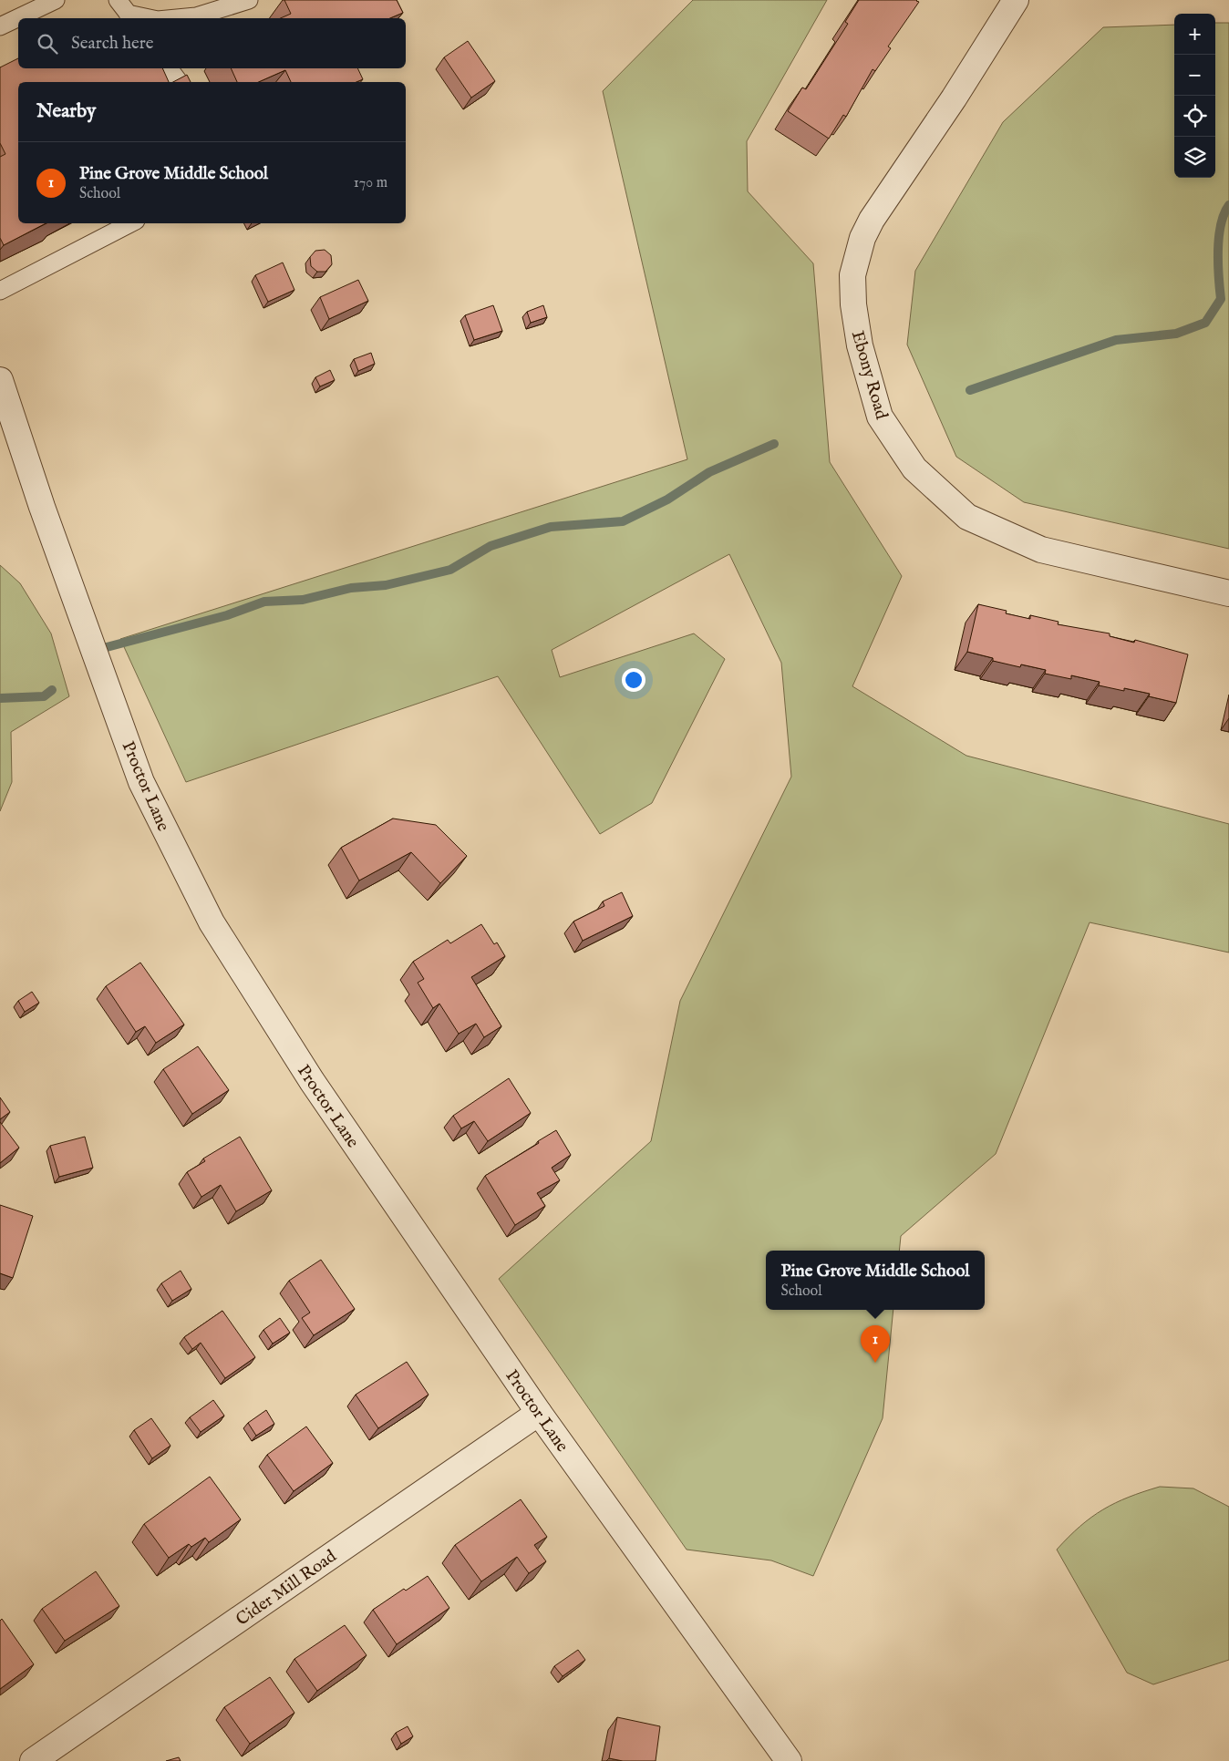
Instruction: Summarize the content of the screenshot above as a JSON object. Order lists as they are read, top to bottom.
{
  "streets": {
    "street": ["Ebony Road", "Proctor Lane", "Cider Mill Road"]
  },
  "crossings": [
    ["Proctor Lane", "Cider Mill Road"]
  ],
  "page": {
    "map_buttons": ["+", "−"],
    "search": "Search here",
    "heading": "Nearby",
    "list": [
      {
        "mark": "1",
        "name": "Pine Grove Middle School",
        "note": "School",
        "value": "170 m"
      }
    ],
    "popup": ["Pine Grove Middle School", "School"],
    "pins": "1"
  }
}
